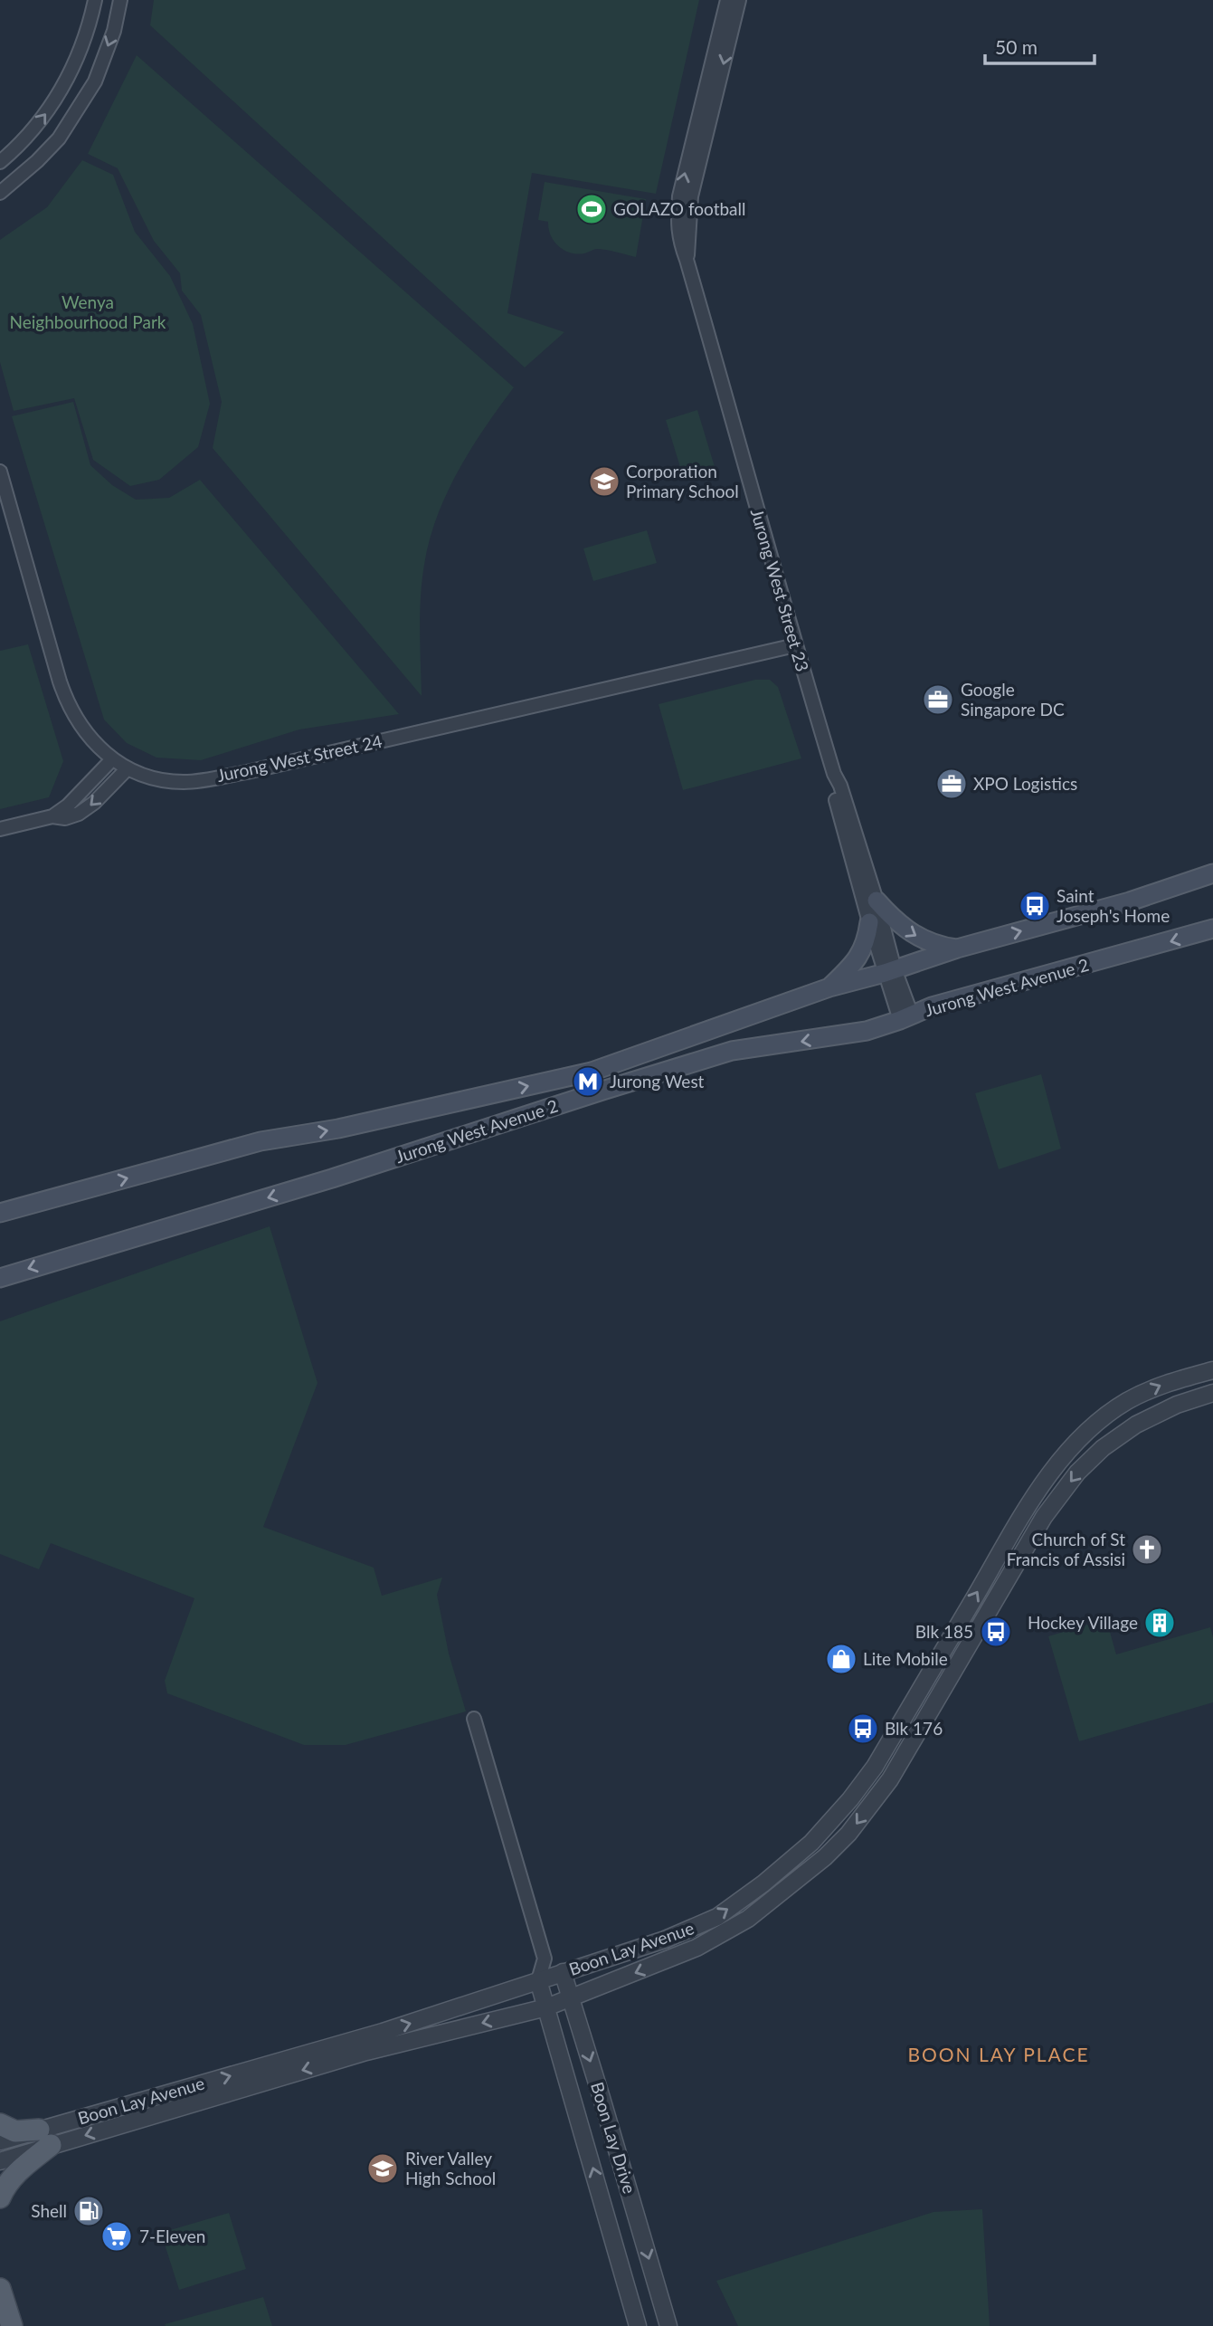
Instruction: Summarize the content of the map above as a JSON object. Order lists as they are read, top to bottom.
{
  "streets": {
    "main road": ["Jurong West Avenue 2"],
    "street": [
      "Jurong West Street 23",
      "Jurong West Street 24",
      "Boon Lay Avenue",
      "Boon Lay Drive"
    ]
  },
  "crossings": [
    ["Jurong West Street 23", "Jurong West Street 24"],
    ["Jurong West Street 23", "Jurong West Avenue 2"],
    ["Boon Lay Avenue", "Boon Lay Drive"]
  ],
  "districts": ["BOON LAY PLACE"],
  "parks": ["Wenya Neighbourhood Park"],
  "places": {
    "sports": ["GOLAZO football"],
    "school or university": ["Corporation Primary School", "River Valley High School"],
    "office": ["Google Singapore DC", "XPO Logistics"],
    "bus stop": ["Saint Joseph's Home", "Blk 185", "Blk 176"],
    "metro station": ["Jurong West"],
    "church": ["Church of St Francis of Assisi"],
    "building": ["Hockey Village"],
    "shop": ["Lite Mobile"],
    "fuel station": ["Shell"],
    "supermarket": ["7-Eleven"]
  },
  "scale_bar": "50 m"
}
